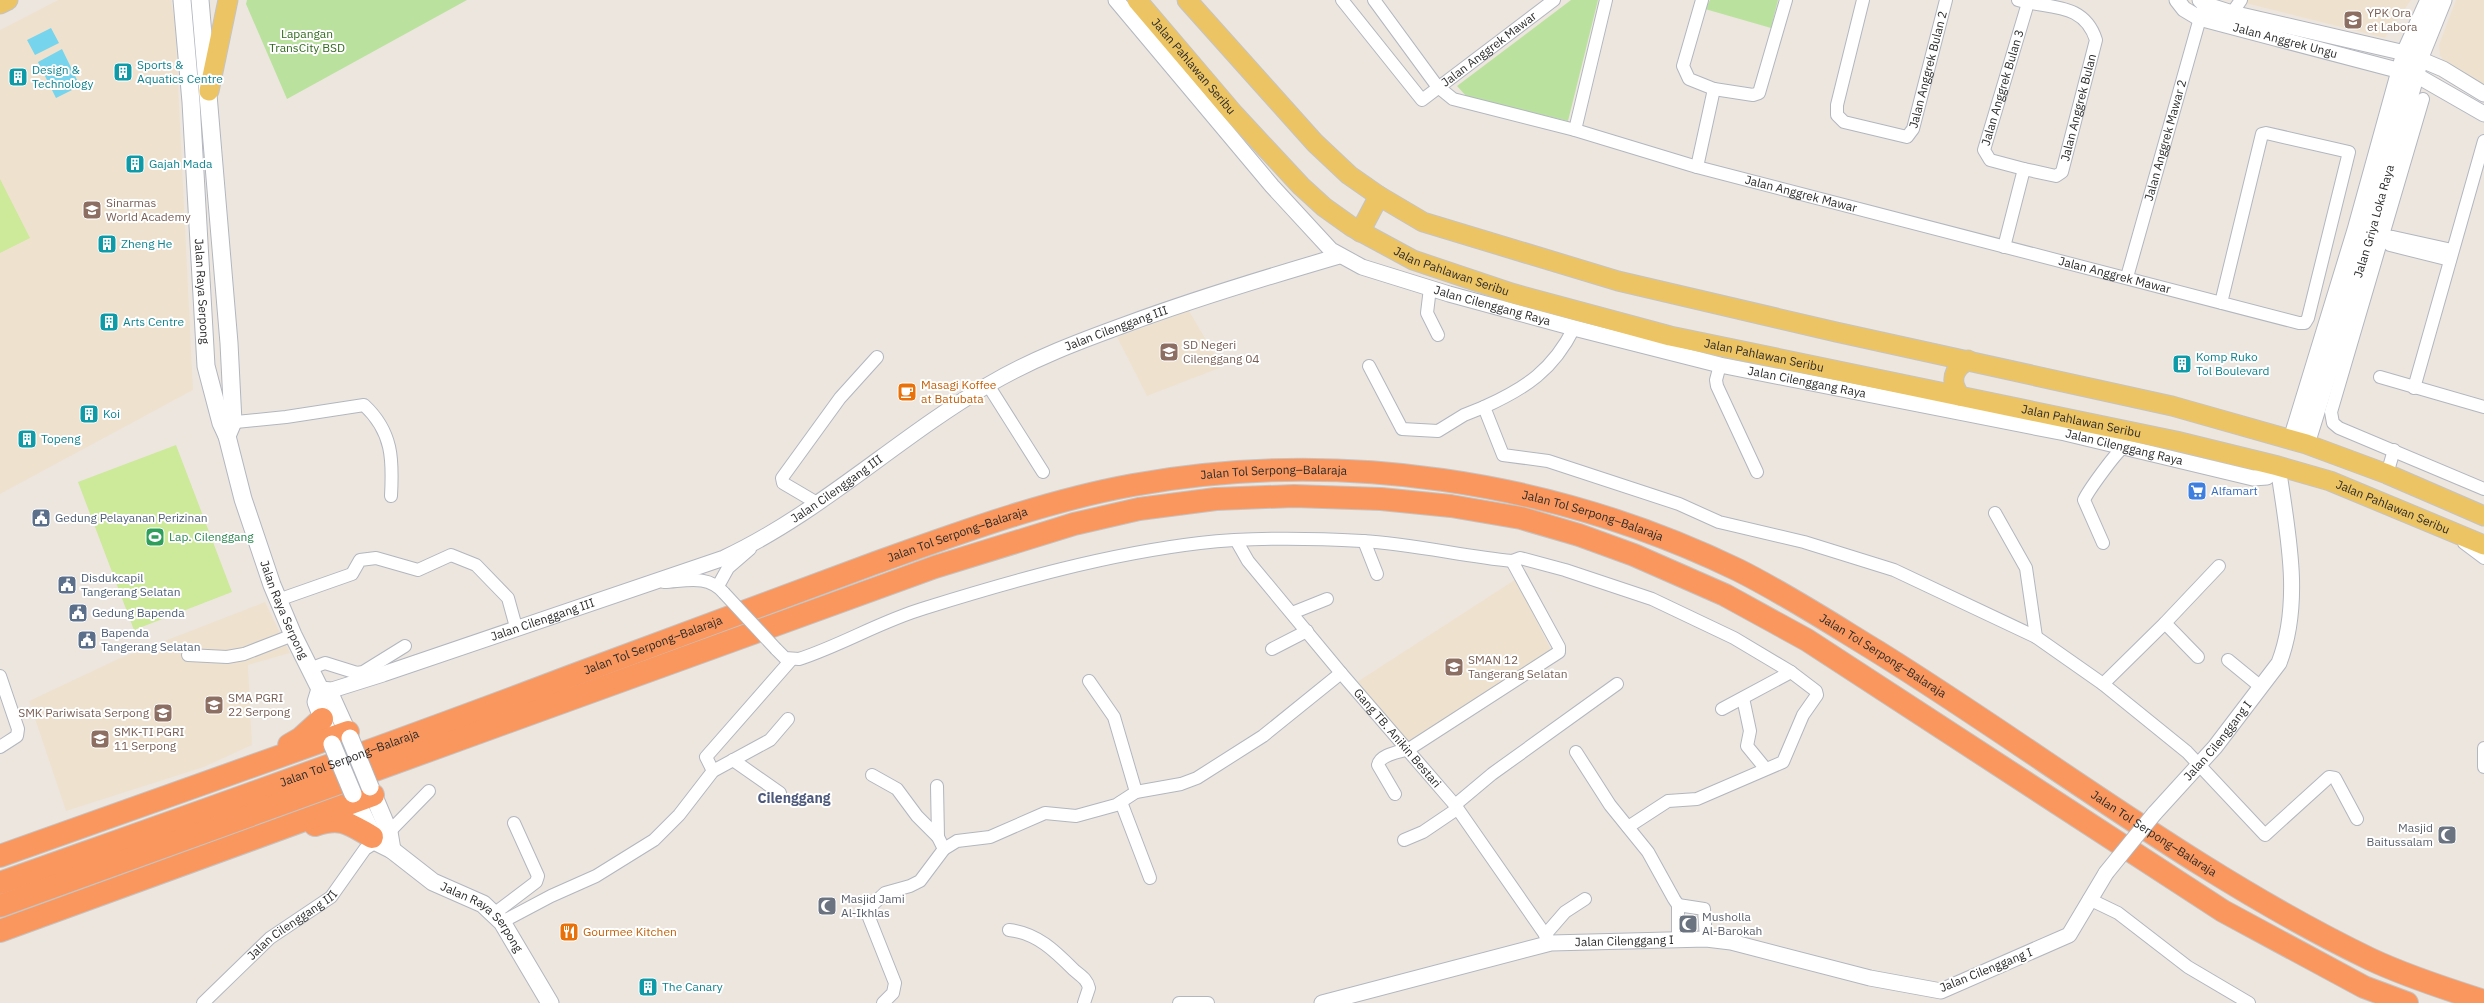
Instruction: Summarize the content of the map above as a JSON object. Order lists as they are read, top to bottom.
{
  "streets": {
    "highway": ["Jalan Tol Serpong–Balaraja"],
    "main road": ["Jalan Pahlawan Seribu", "Jalan Griya Loka Raya", "Jalan Raya Serpong"],
    "street": [
      "Jalan Anggrek Ungu",
      "Jalan Anggrek Mawar",
      "Jalan Anggrek Bulan 2",
      "Jalan Anggrek Bulan 3",
      "Jalan Anggrek Bulan",
      "Jalan Anggrek Mawar 2",
      "Jalan Cilenggang Raya",
      "Jalan Cilenggang III",
      "Gang TB. Anikin Bestari",
      "Jalan Cilenggang I"
    ]
  },
  "crossings": [
    ["Jalan Anggrek Ungu", "Jalan Anggrek Mawar 2"],
    ["Jalan Anggrek Ungu", "Jalan Griya Loka Raya"],
    ["Jalan Anggrek Mawar", "Jalan Anggrek Mawar 2"],
    ["Jalan Pahlawan Seribu", "Jalan Cilenggang Raya"],
    ["Jalan Pahlawan Seribu", "Jalan Cilenggang I"],
    ["Jalan Anggrek Bulan 3", "Jalan Anggrek Bulan"],
    ["Jalan Raya Serpong", "Jalan Cilenggang III"],
    ["Jalan Cilenggang Raya", "Jalan Cilenggang III"],
    ["Jalan Cilenggang Raya", "Jalan Cilenggang I"],
    ["Gang TB. Anikin Bestari", "Jalan Cilenggang I"]
  ],
  "districts": ["Cilenggang"],
  "parks": ["Lapangan TransCity BSD"],
  "places": {
    "school or university": [
      "YPK Ora et Labora",
      "Sinarmas World Academy",
      "SD Negeri Cilenggang 04",
      "SMAN 12 Tangerang Selatan",
      "SMA PGRI 22 Serpong",
      "SMK Pariwisata Serpong",
      "SMK-TI PGRI 11 Serpong"
    ],
    "building": [
      "Sports & Aquatics Centre",
      "Design & Technology",
      "Gajah Mada",
      "Zheng He",
      "Arts Centre",
      "Komp Ruko Tol Boulevard",
      "Koi",
      "Topeng",
      "The Canary"
    ],
    "cafe": ["Masagi Koffee at Batubata"],
    "supermarket": ["Alfamart"],
    "public building": [
      "Gedung Pelayanan Perizinan",
      "Disdukcapil Tangerang Selatan",
      "Gedung Bapenda",
      "Bapenda Tangerang Selatan"
    ],
    "sports": ["Lap. Cilenggang"],
    "mosque": ["Masjid Baitussalam", "Masjid Jami Al-Ikhlas", "Musholla Al-Barokah"],
    "restaurant": ["Gourmee Kitchen"]
  }
}
